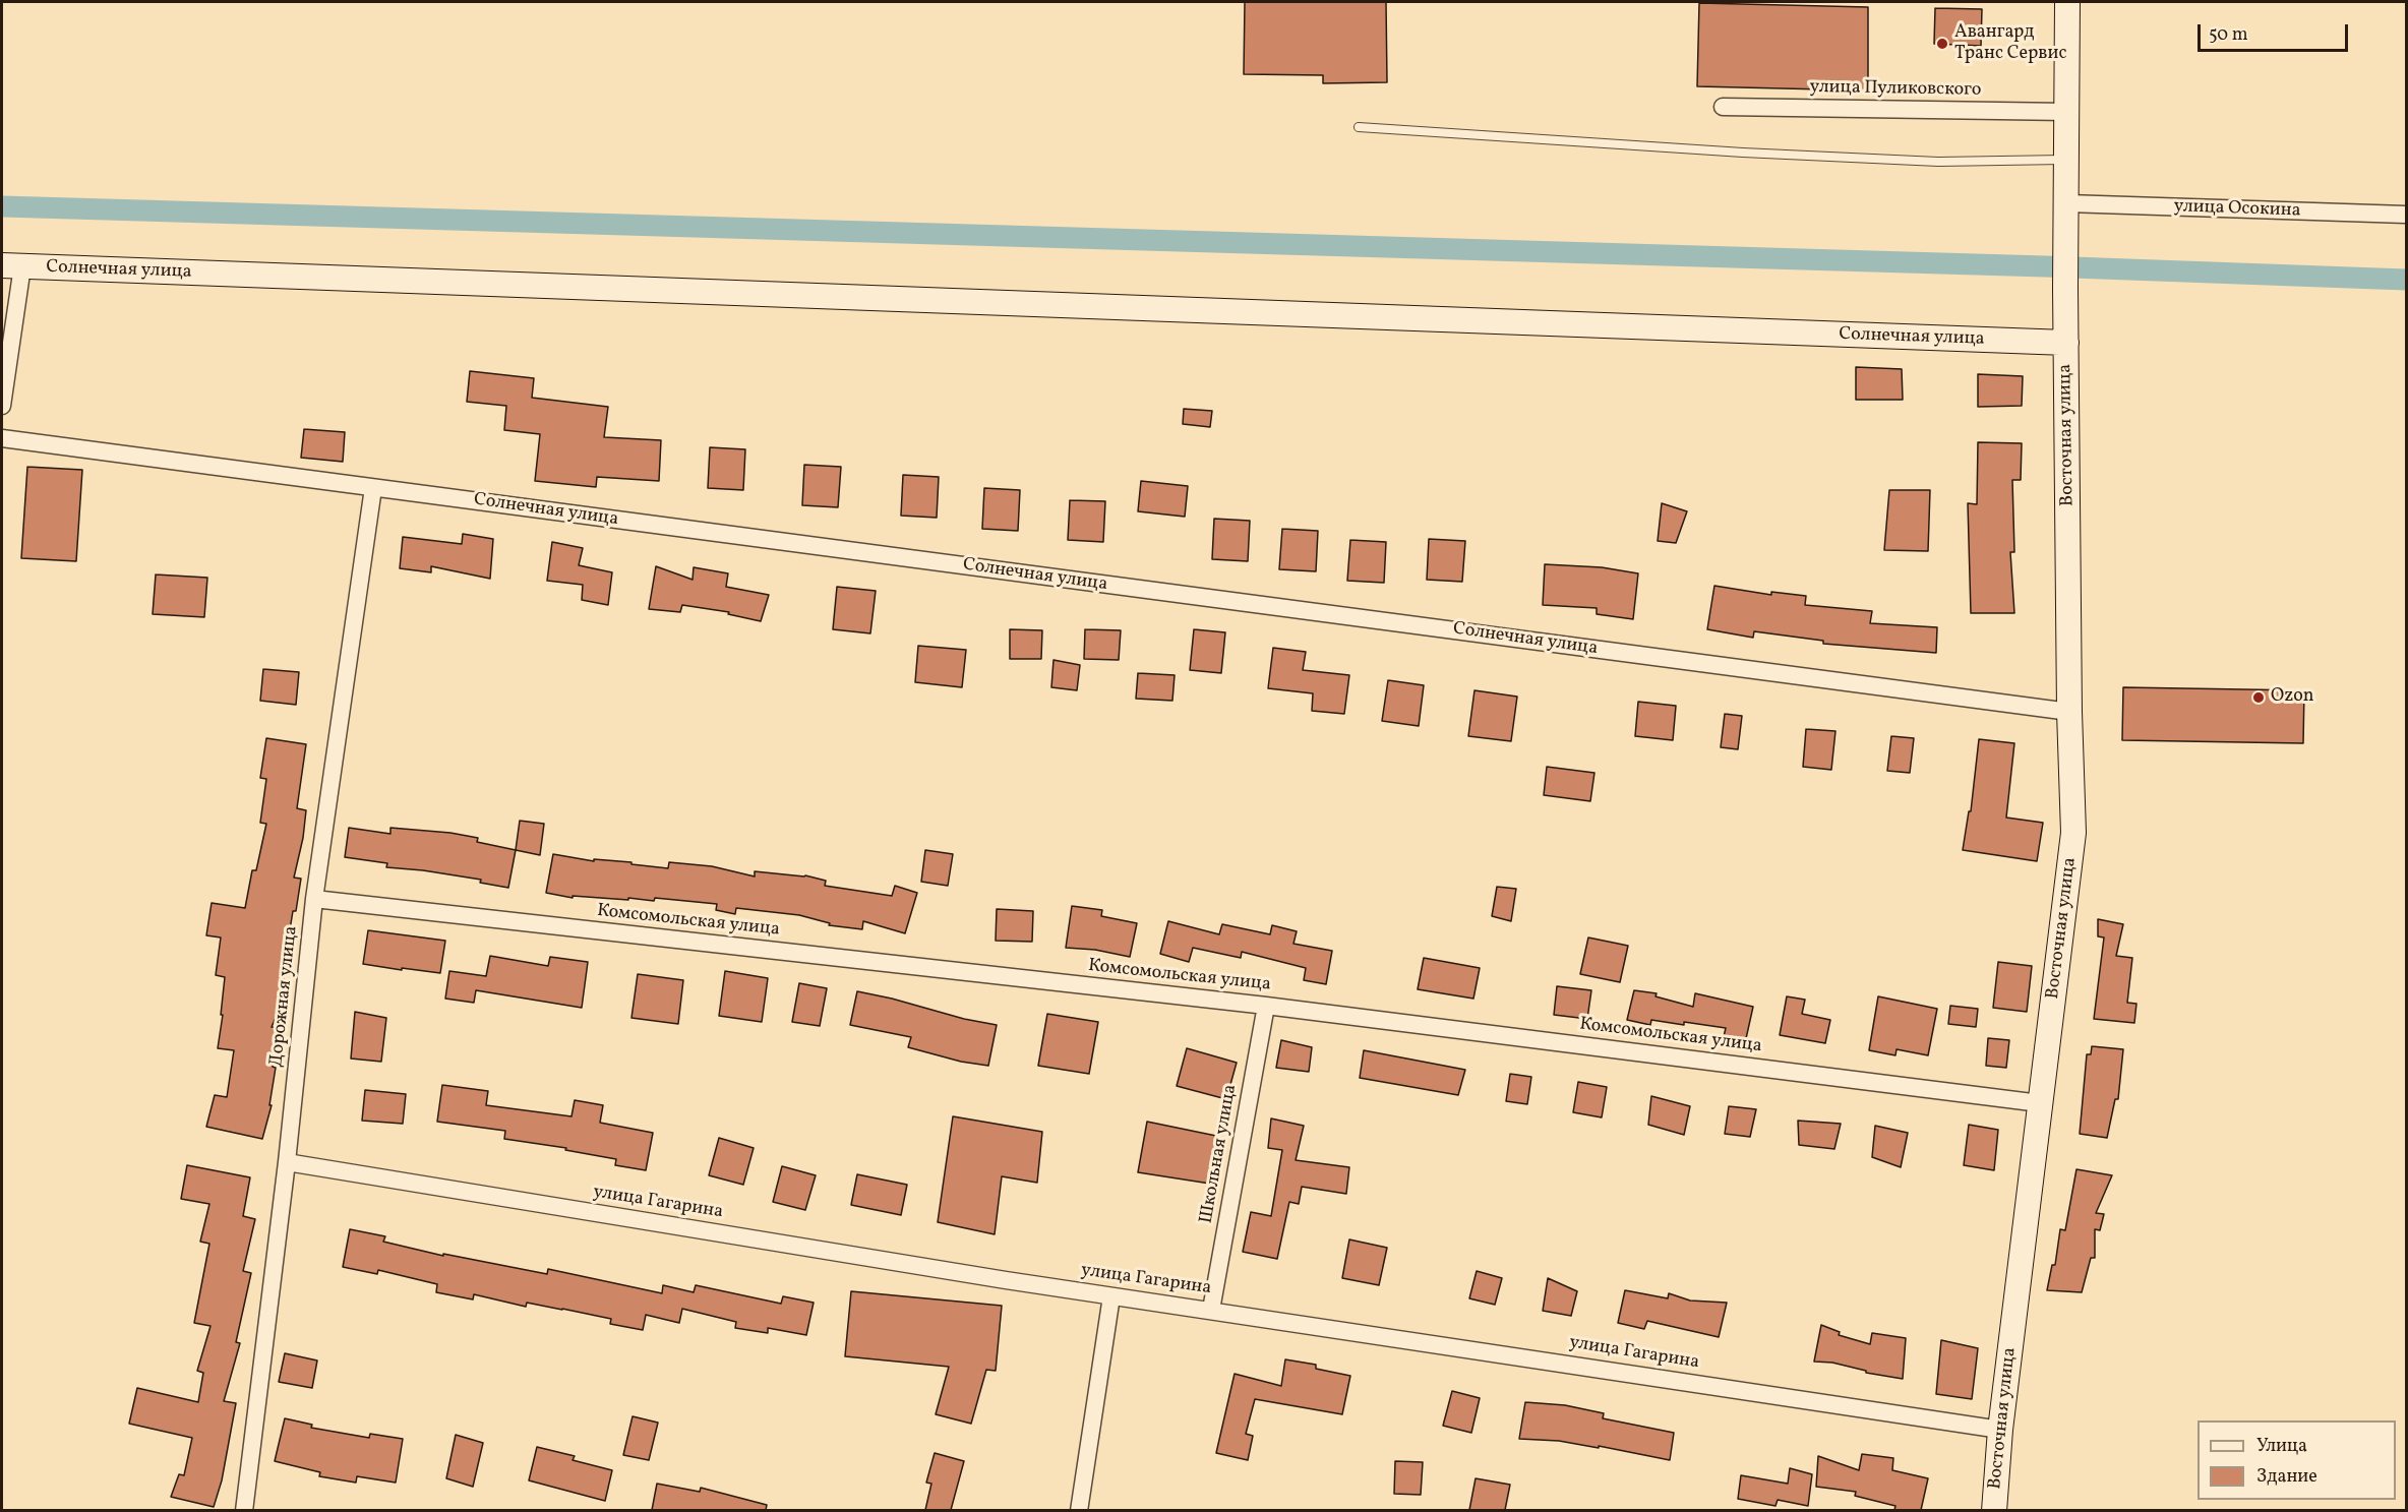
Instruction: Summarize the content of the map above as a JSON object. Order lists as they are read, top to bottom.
{
  "streets": {
    "main road": ["Солнечная улица", "Восточная улица"],
    "street": [
      "улица Пуликовского",
      "улица Осокина",
      "Комсомольская улица",
      "Дорожная улица",
      "Школьная улица",
      "улица Гагарина"
    ]
  },
  "crossings": [
    ["улица Осокина", "Восточная улица"],
    ["Солнечная улица", "Восточная улица"],
    ["Солнечная улица", "Дорожная улица"],
    ["Восточная улица", "Комсомольская улица"],
    ["Восточная улица", "улица Гагарина"],
    ["Комсомольская улица", "Дорожная улица"],
    ["Комсомольская улица", "Школьная улица"],
    ["Дорожная улица", "улица Гагарина"],
    ["Школьная улица", "улица Гагарина"]
  ],
  "places": ["Авангард Транс Сервис", "Ozon"],
  "legend": ["Улица", "Здание"],
  "scale_bar": "50 m"
}
